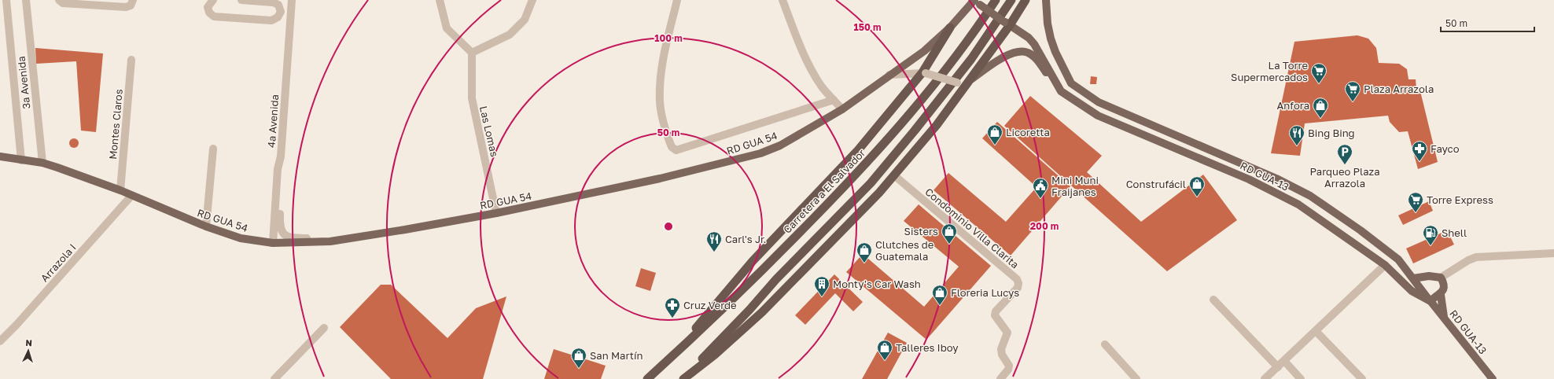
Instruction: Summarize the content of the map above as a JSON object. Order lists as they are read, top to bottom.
{
  "streets": {
    "highway": ["Carretera a El Salvador"],
    "main road": ["RD GUA 54", "RD GUA-13"],
    "street": [
      "3a Avenida",
      "4a Avenida",
      "Montes Claros",
      "Las Lomas",
      "Condominio Villa Clarita",
      "Arrazola I"
    ]
  },
  "crossings": [
    ["3a Avenida", "RD GUA 54"],
    ["4a Avenida", "RD GUA 54"],
    ["Montes Claros", "RD GUA 54"],
    ["Las Lomas", "RD GUA 54"],
    ["RD GUA 54", "RD GUA-13"],
    ["RD GUA 54", "Arrazola I"]
  ],
  "places": {
    "supermarket": ["La Torre Supermercados", "Plaza Arrazola", "Torre Express"],
    "shop": [
      "Anfora",
      "Licoretta",
      "Construfácil",
      "Sisters",
      "Clutches de Guatemala",
      "Floreria Lucys",
      "Talleres Iboy",
      "San Martín"
    ],
    "restaurant": ["Bing Bing", "Carl's Jr."],
    "pharmacy": ["Fayco", "Cruz Verde"],
    "parking": ["Parqueo Plaza Arrazola"],
    "public building": ["Mini Muni Fraijanes"],
    "fuel station": ["Shell"],
    "building": ["Monty's Car Wash"]
  },
  "scale_bar": "50 m",
  "north": "top",
  "rings": [
    "150 m",
    "100 m",
    "50 m",
    "200 m"
  ]
}
